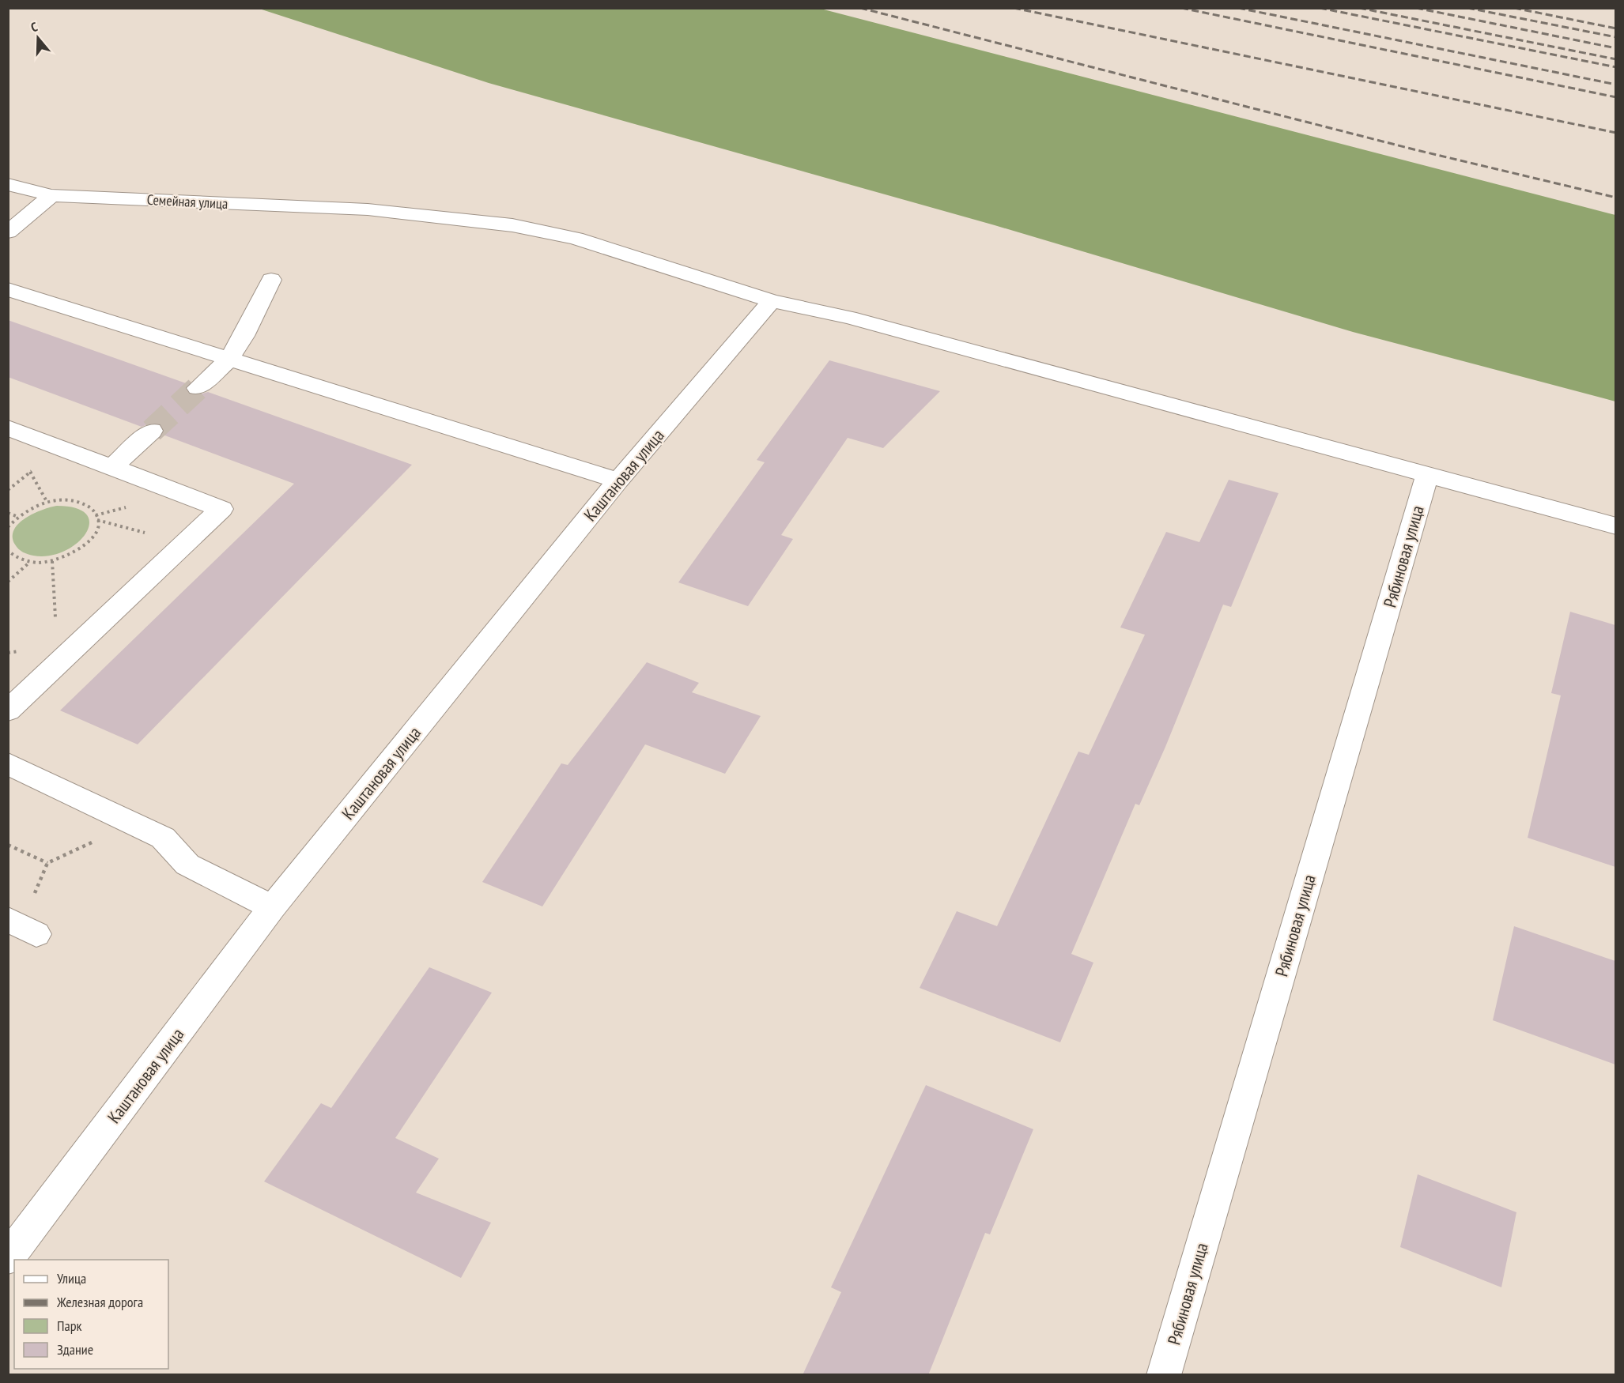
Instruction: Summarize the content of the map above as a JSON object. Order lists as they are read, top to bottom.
{
  "streets": {
    "street": ["Семейная улица", "Каштановая улица", "Рябиновая улица"]
  },
  "crossings": [
    ["Семейная улица", "Каштановая улица"],
    ["Семейная улица", "Рябиновая улица"]
  ],
  "legend": [
    "Улица",
    "Железная дорога",
    "Парк",
    "Здание"
  ],
  "north": "top"
}
